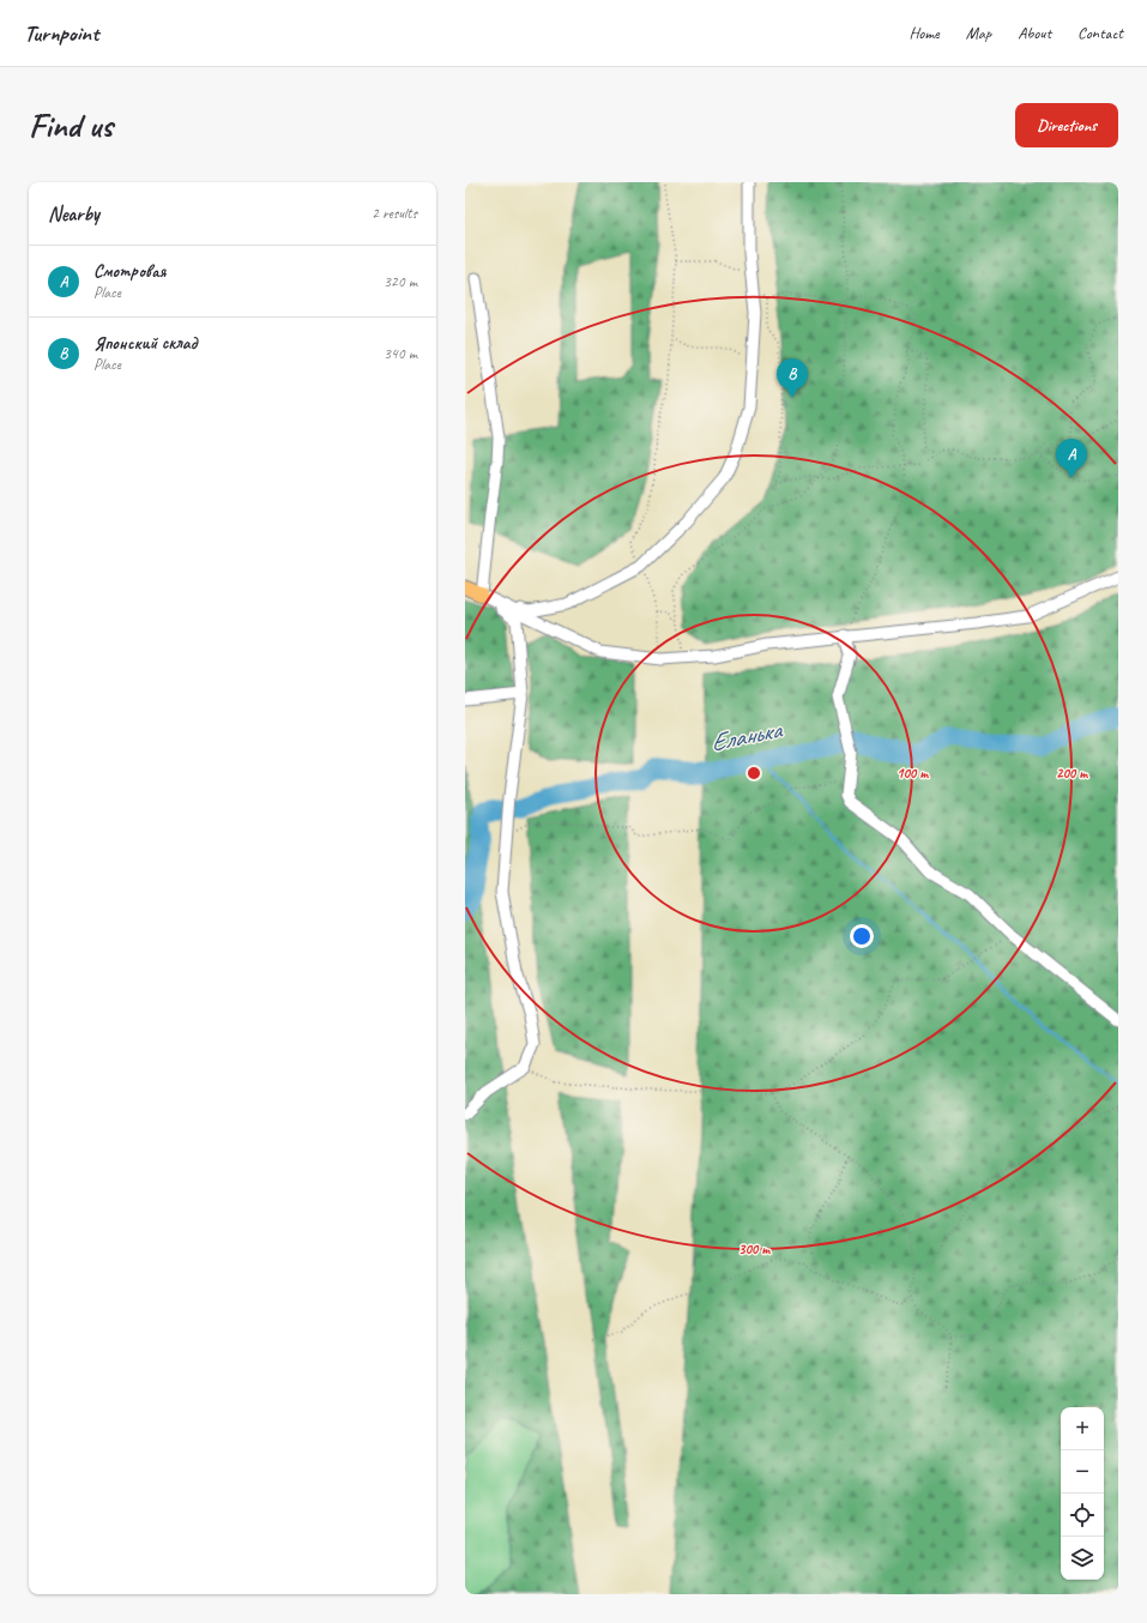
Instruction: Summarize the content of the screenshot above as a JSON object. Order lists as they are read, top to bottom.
{
  "water": ["Еланька"],
  "page": {
    "header": "Turnpoint",
    "nav": [
      "Home",
      "Map",
      "About",
      "Contact"
    ],
    "buttons": "Directions",
    "title": "Find us",
    "heading": ["Nearby", "2 results"],
    "list": [
      {
        "mark": "A",
        "name": "Смотровая",
        "note": "Place",
        "value": "320 m"
      },
      {
        "mark": "B",
        "name": "Японский склад",
        "note": "Place",
        "value": "340 m"
      }
    ],
    "pins": ["B", "A"],
    "map_buttons": ["+", "−"]
  },
  "rings": ["100 m", "200 m", "300 m"]
}
